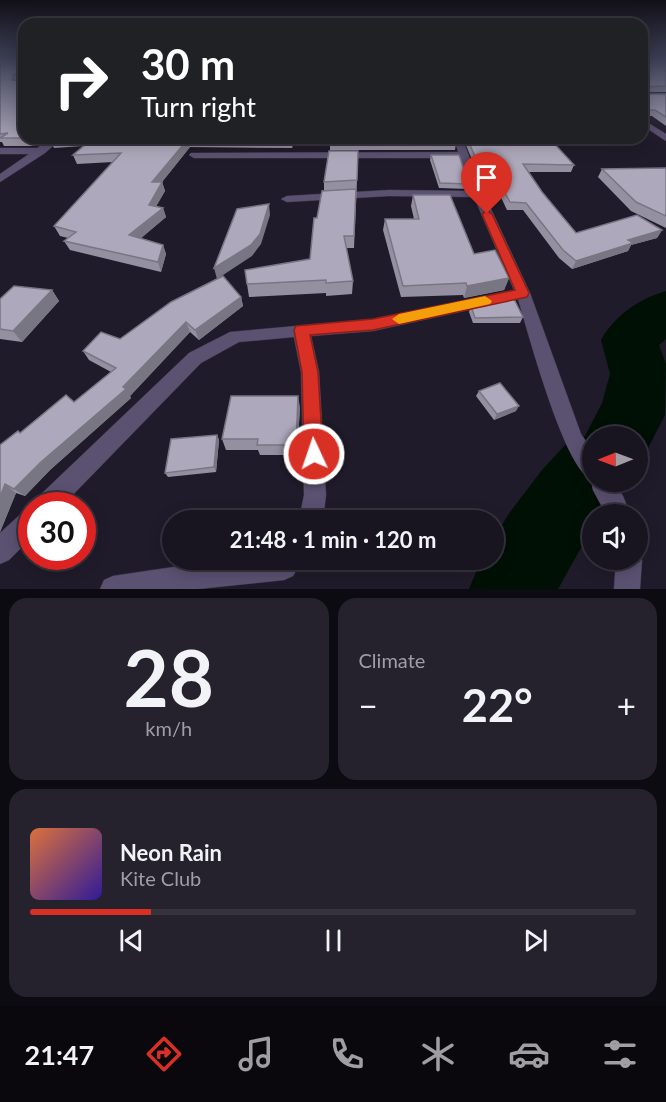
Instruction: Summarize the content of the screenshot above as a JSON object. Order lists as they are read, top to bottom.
{
  "north": "left",
  "page": {
    "turn": ["30 m", "Turn right"],
    "limit": "30",
    "trip": "21:48 · 1 min · 120 m",
    "tile": [
      ["28", "km/h"],
      "Climate"
    ],
    "heat": ["−", "22°", "+"],
    "song": ["Neon Rain", "Kite Club"],
    "tabs": "21:47"
  }
}
